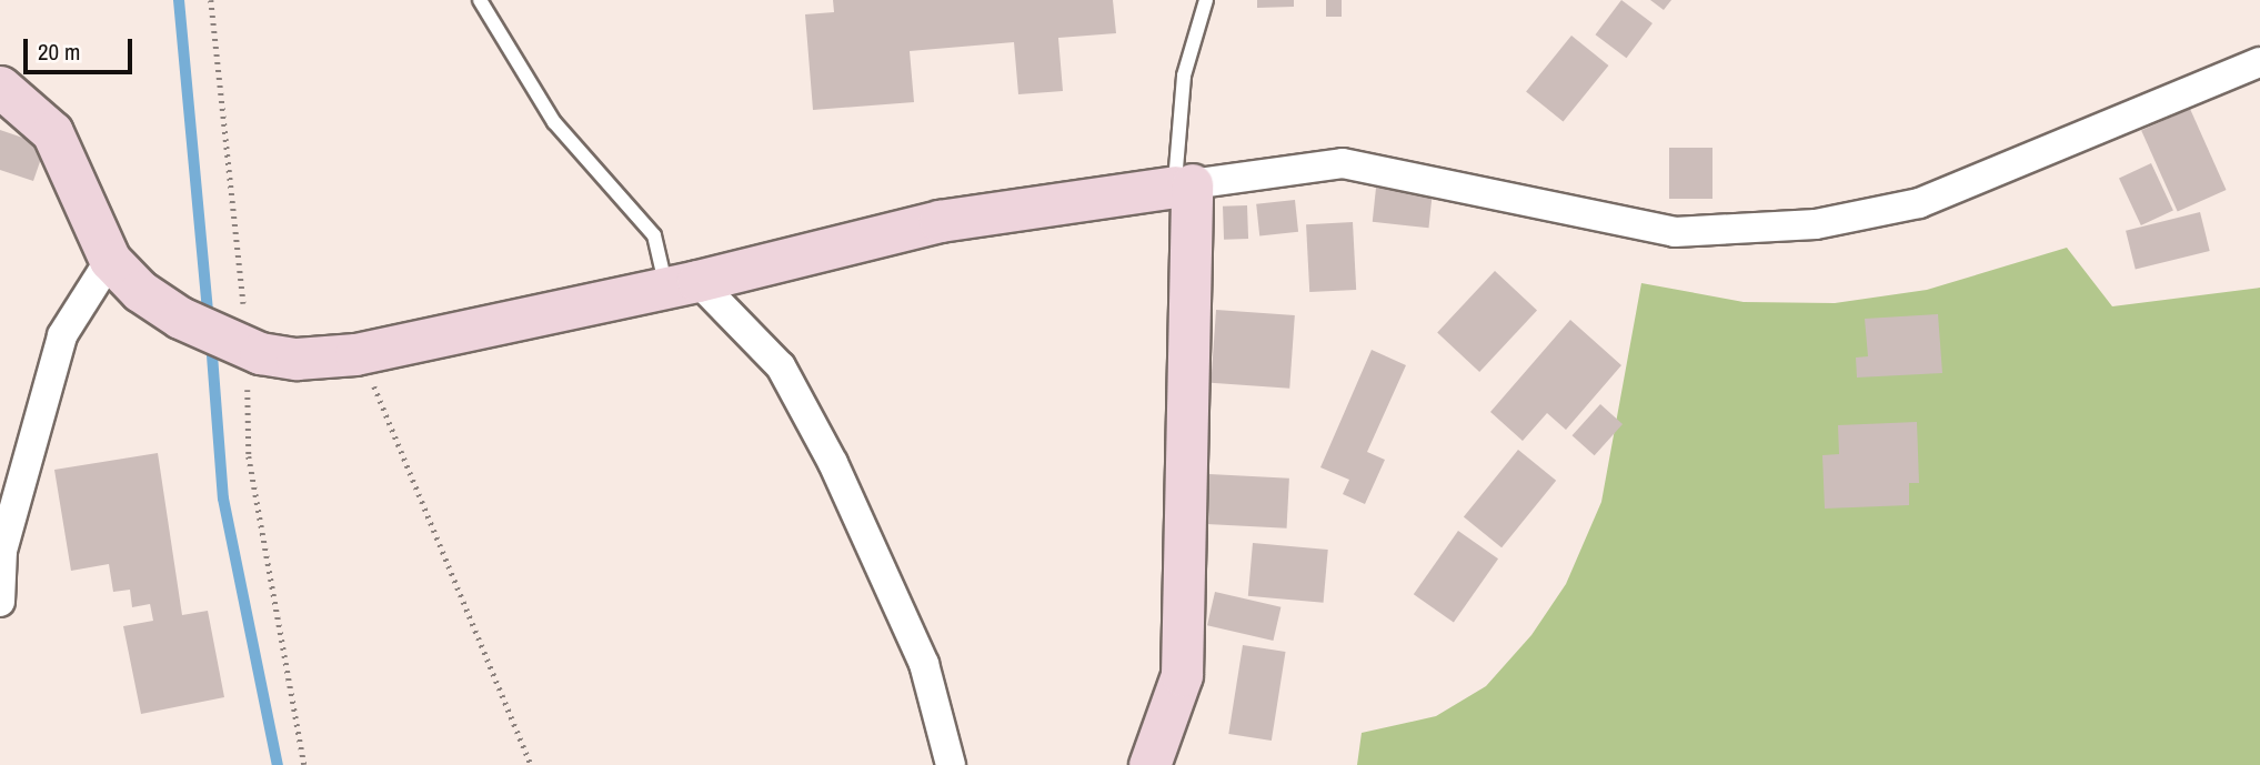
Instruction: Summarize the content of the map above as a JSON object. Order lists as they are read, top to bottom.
{
  "scale_bar": "20 m"
}
